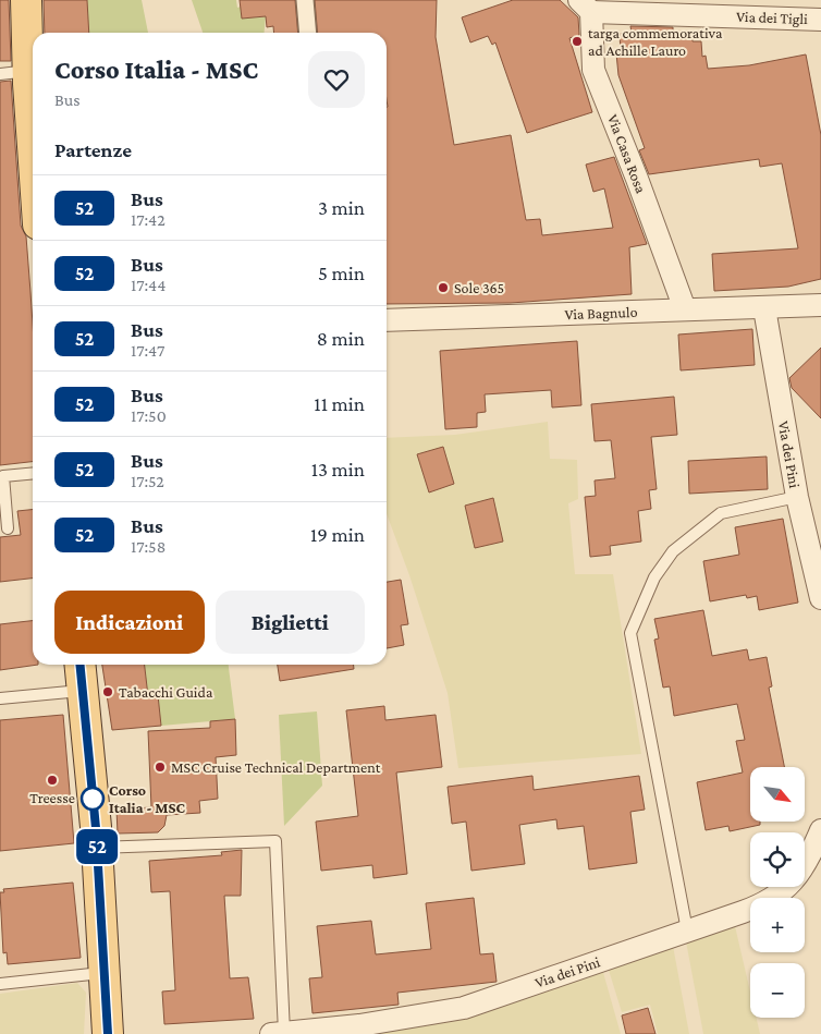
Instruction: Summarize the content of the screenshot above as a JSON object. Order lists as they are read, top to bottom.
{
  "streets": {
    "street": [
      "Via dei Tigli",
      "Via Casa Rosa",
      "Via Bagnulo",
      "Via dei Pini"
    ]
  },
  "crossings": [
    ["Via dei Tigli", "Via Casa Rosa"],
    ["Via Casa Rosa", "Via Bagnulo"],
    ["Via Bagnulo", "Via dei Pini"]
  ],
  "places": [
    "targa commemorativa ad Achille Lauro",
    "Sole 365",
    "Tabacchi Guida",
    "MSC Cruise Technical Department",
    "Treesse",
    "Corso Italia - MSC"
  ],
  "lines": ["bus line 52"],
  "north": "bottom right",
  "page": {
    "on_map": "52",
    "heading": [
      ["Corso Italia - MSC", "Bus"],
      "Partenze"
    ],
    "list": [
      {
        "mark": "52",
        "name": "Bus",
        "note": "17:42",
        "value": "3 min"
      },
      {
        "mark": "52",
        "name": "Bus",
        "note": "17:44",
        "value": "5 min"
      },
      {
        "mark": "52",
        "name": "Bus",
        "note": "17:47",
        "value": "8 min"
      },
      {
        "mark": "52",
        "name": "Bus",
        "note": "17:50",
        "value": "11 min"
      },
      {
        "mark": "52",
        "name": "Bus",
        "note": "17:52",
        "value": "13 min"
      },
      {
        "mark": "52",
        "name": "Bus",
        "note": "17:58",
        "value": "19 min"
      }
    ],
    "buttons": ["Indicazioni", "Biglietti"],
    "map_buttons": ["+", "−"]
  }
}
